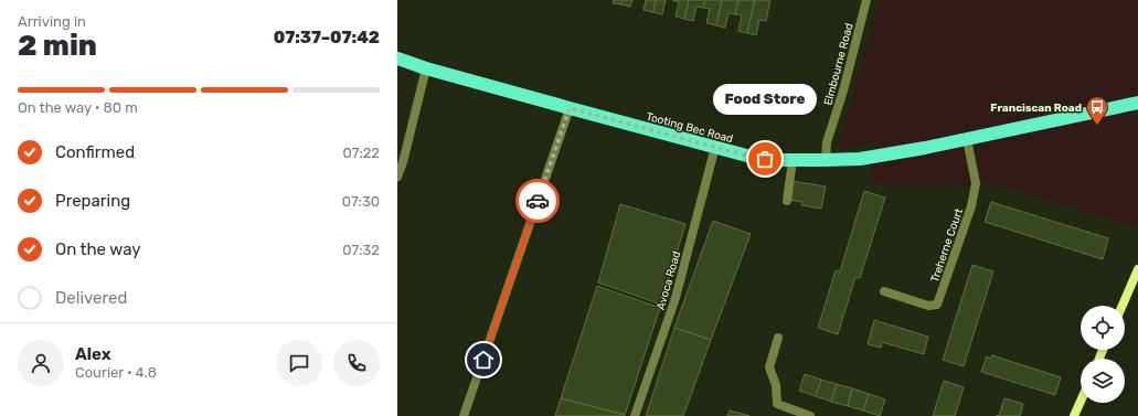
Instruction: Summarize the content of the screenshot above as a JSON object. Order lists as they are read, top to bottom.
{
  "streets": {
    "highway": ["Tooting Bec Road"],
    "street": ["Elmbourne Road", "Treherne Court", "Avoca Road"]
  },
  "crossings": [
    ["Elmbourne Road", "Tooting Bec Road"],
    ["Tooting Bec Road", "Treherne Court"],
    ["Tooting Bec Road", "Avoca Road"]
  ],
  "places": {
    "bus stop": ["Franciscan Road"],
    "other": ["Food Store"]
  },
  "page": {
    "heading": ["2 min", "Arriving in", "07:37–07:42"],
    "panel": ["Alex", "Courier · 4.8"],
    "bar": "On the way · 80 m",
    "bubble": "Food Store",
    "list": [
      ["Confirmed", "07:22"],
      ["Preparing", "07:30"],
      ["On the way", "07:32"],
      "Delivered"
    ]
  }
}
